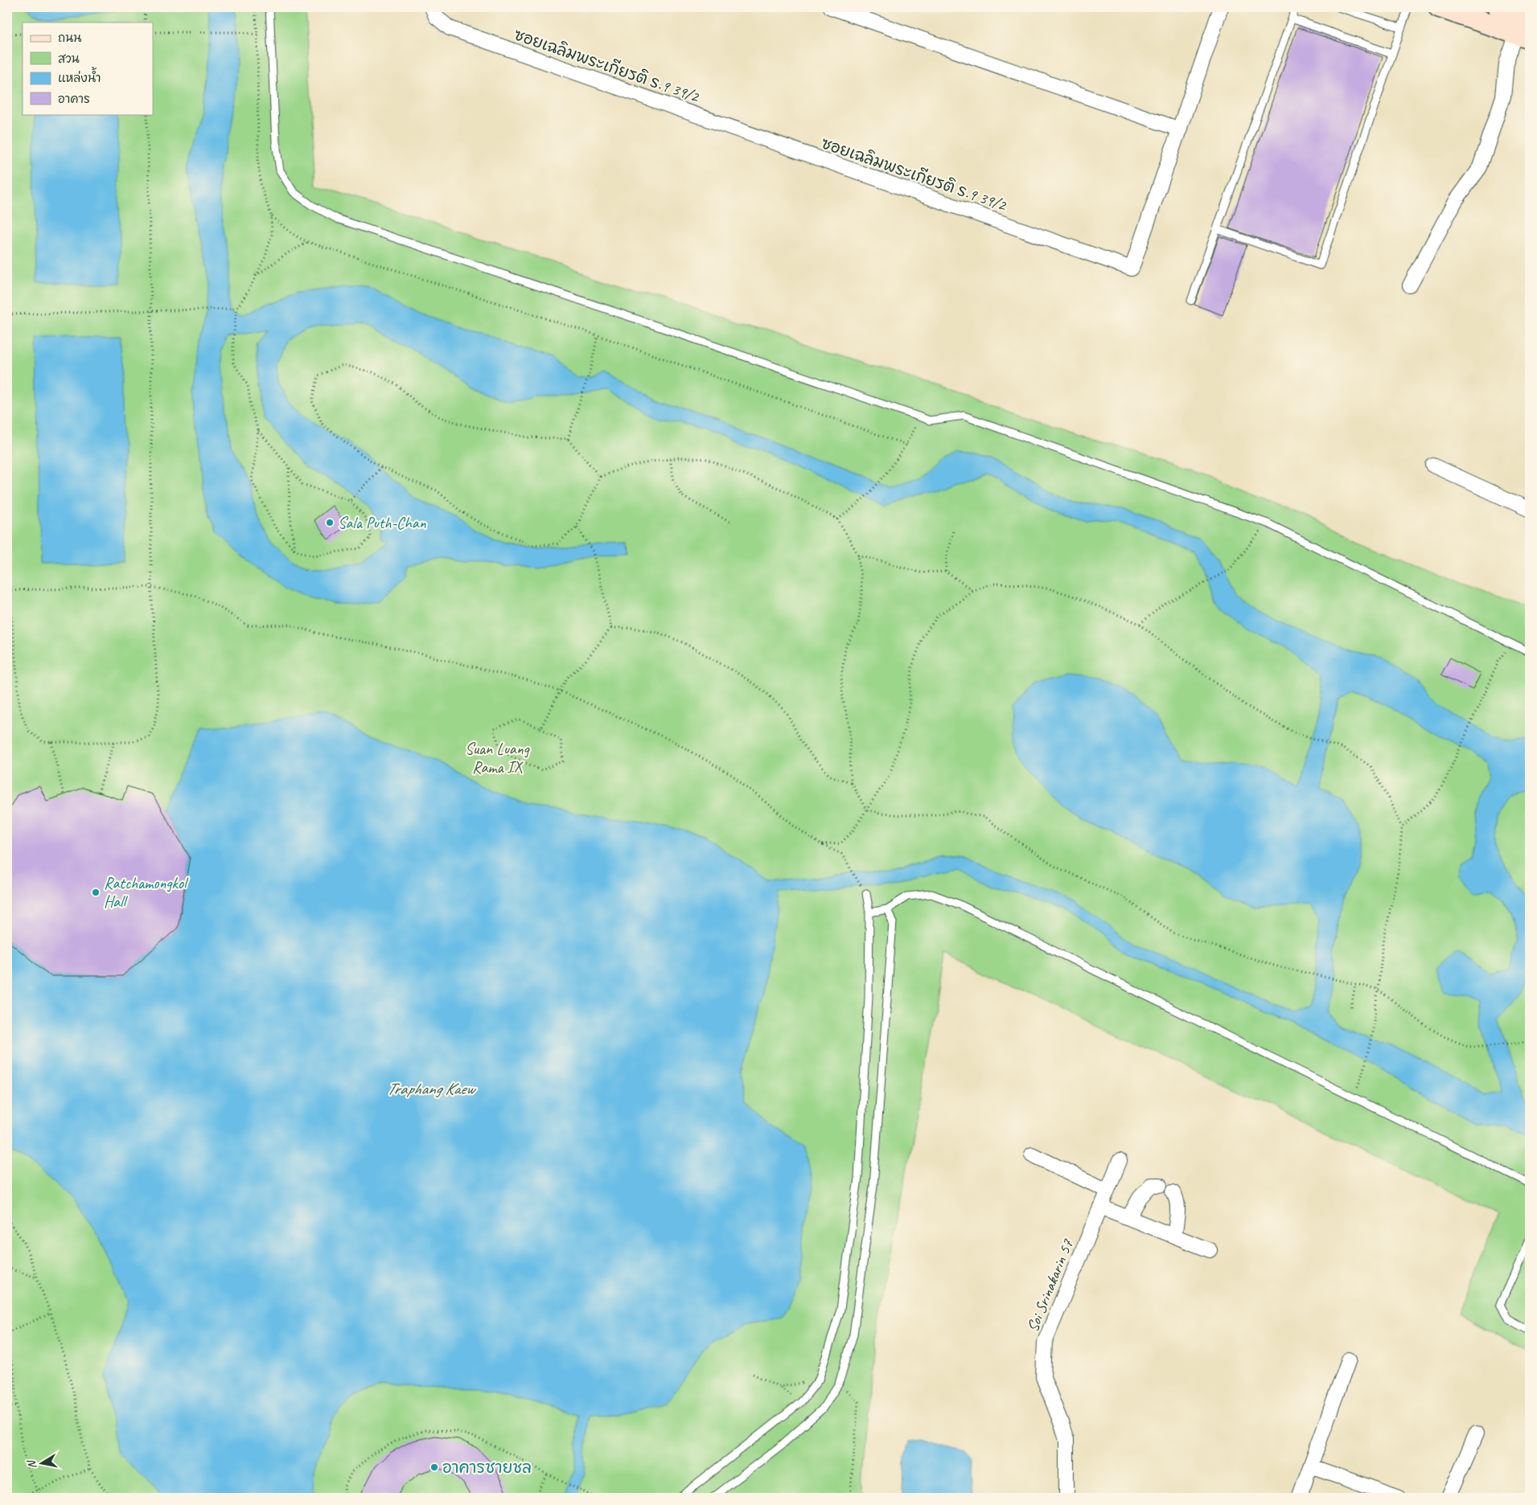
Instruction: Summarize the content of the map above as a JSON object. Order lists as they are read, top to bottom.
{
  "streets": {
    "street": ["ซอยเฉลิมพระเกียรติ ร.9 39/2", "Soi Srinakarin 57"]
  },
  "water": ["Traphang Kaew"],
  "parks": ["Suan Luang Rama IX"],
  "places": ["Sala Puth-Chan", "Ratchamongkol Hall", "อาคารชายชล"],
  "legend": [
    "ถนน",
    "สวน",
    "แหล่งน้ำ",
    "อาคาร"
  ],
  "north": "left"
}
